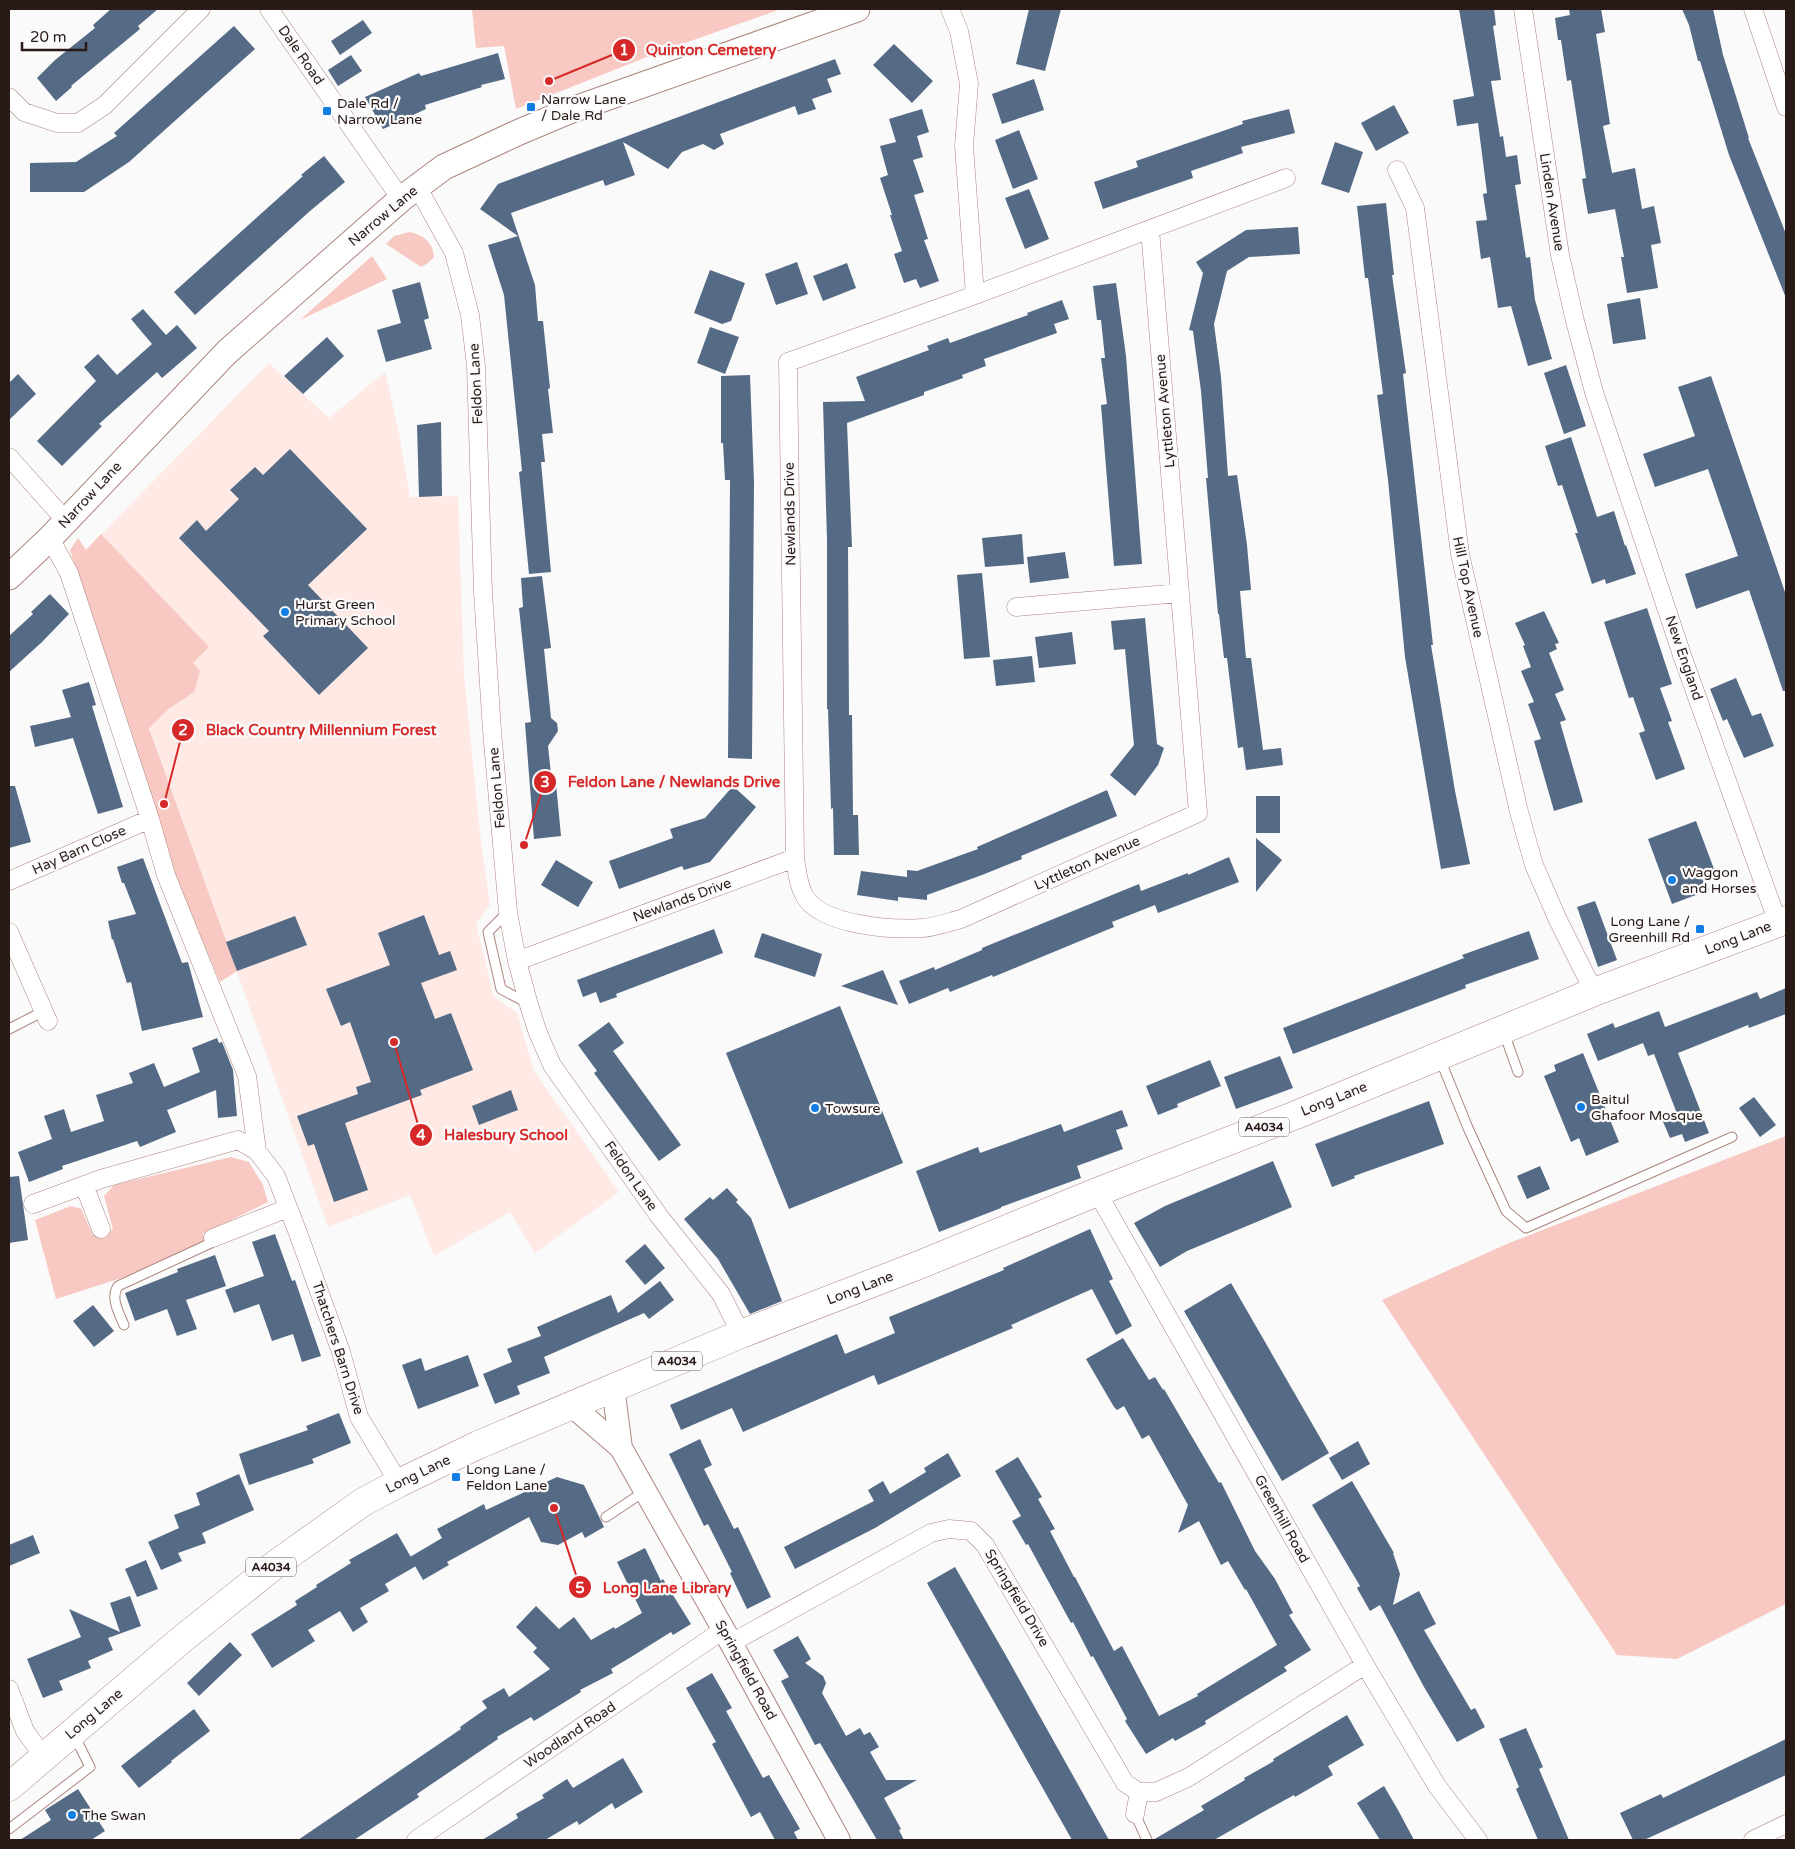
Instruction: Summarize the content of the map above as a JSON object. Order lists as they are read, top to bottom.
{
  "streets": {
    "main road": ["Narrow Lane", "Long Lane", "A4034"],
    "street": [
      "Dale Road",
      "Linden Avenue",
      "Feldon Lane",
      "Lyttleton Avenue",
      "Newlands Drive",
      "Hill Top Avenue",
      "New England",
      "Hay Barn Close",
      "Thatchers Barn Drive",
      "Greenhill Road",
      "Springfield Drive",
      "Springfield Road",
      "Woodland Road"
    ]
  },
  "crossings": [
    ["Dale Road", "Narrow Lane"],
    ["Dale Road", "Feldon Lane"],
    ["Linden Avenue", "New England"],
    ["Narrow Lane", "Feldon Lane"],
    ["Feldon Lane", "Newlands Drive"],
    ["Feldon Lane", "Long Lane"],
    ["Lyttleton Avenue", "Newlands Drive"],
    ["Hill Top Avenue", "Long Lane"],
    ["New England", "Long Lane"],
    ["Long Lane", "Thatchers Barn Drive"],
    ["Long Lane", "Greenhill Road"],
    ["Long Lane", "Springfield Road"],
    ["Springfield Drive", "Springfield Road"],
    ["Springfield Drive", "Woodland Road"],
    ["Springfield Road", "Woodland Road"]
  ],
  "places": {
    "other": [
      "Quinton Cemetery",
      "Hurst Green Primary School",
      "Black Country Millennium Forest",
      "Feldon Lane / Newlands Drive",
      "Waggon and Horses",
      "Halesbury School",
      "Baitul Ghafoor Mosque",
      "Towsure",
      "Long Lane Library",
      "The Swan"
    ],
    "transit": [
      "Narrow Lane / Dale Rd",
      "Dale Rd / Narrow Lane",
      "Long Lane / Greenhill Rd",
      "Long Lane / Feldon Lane"
    ]
  },
  "scale_bar": "20 m"
}
